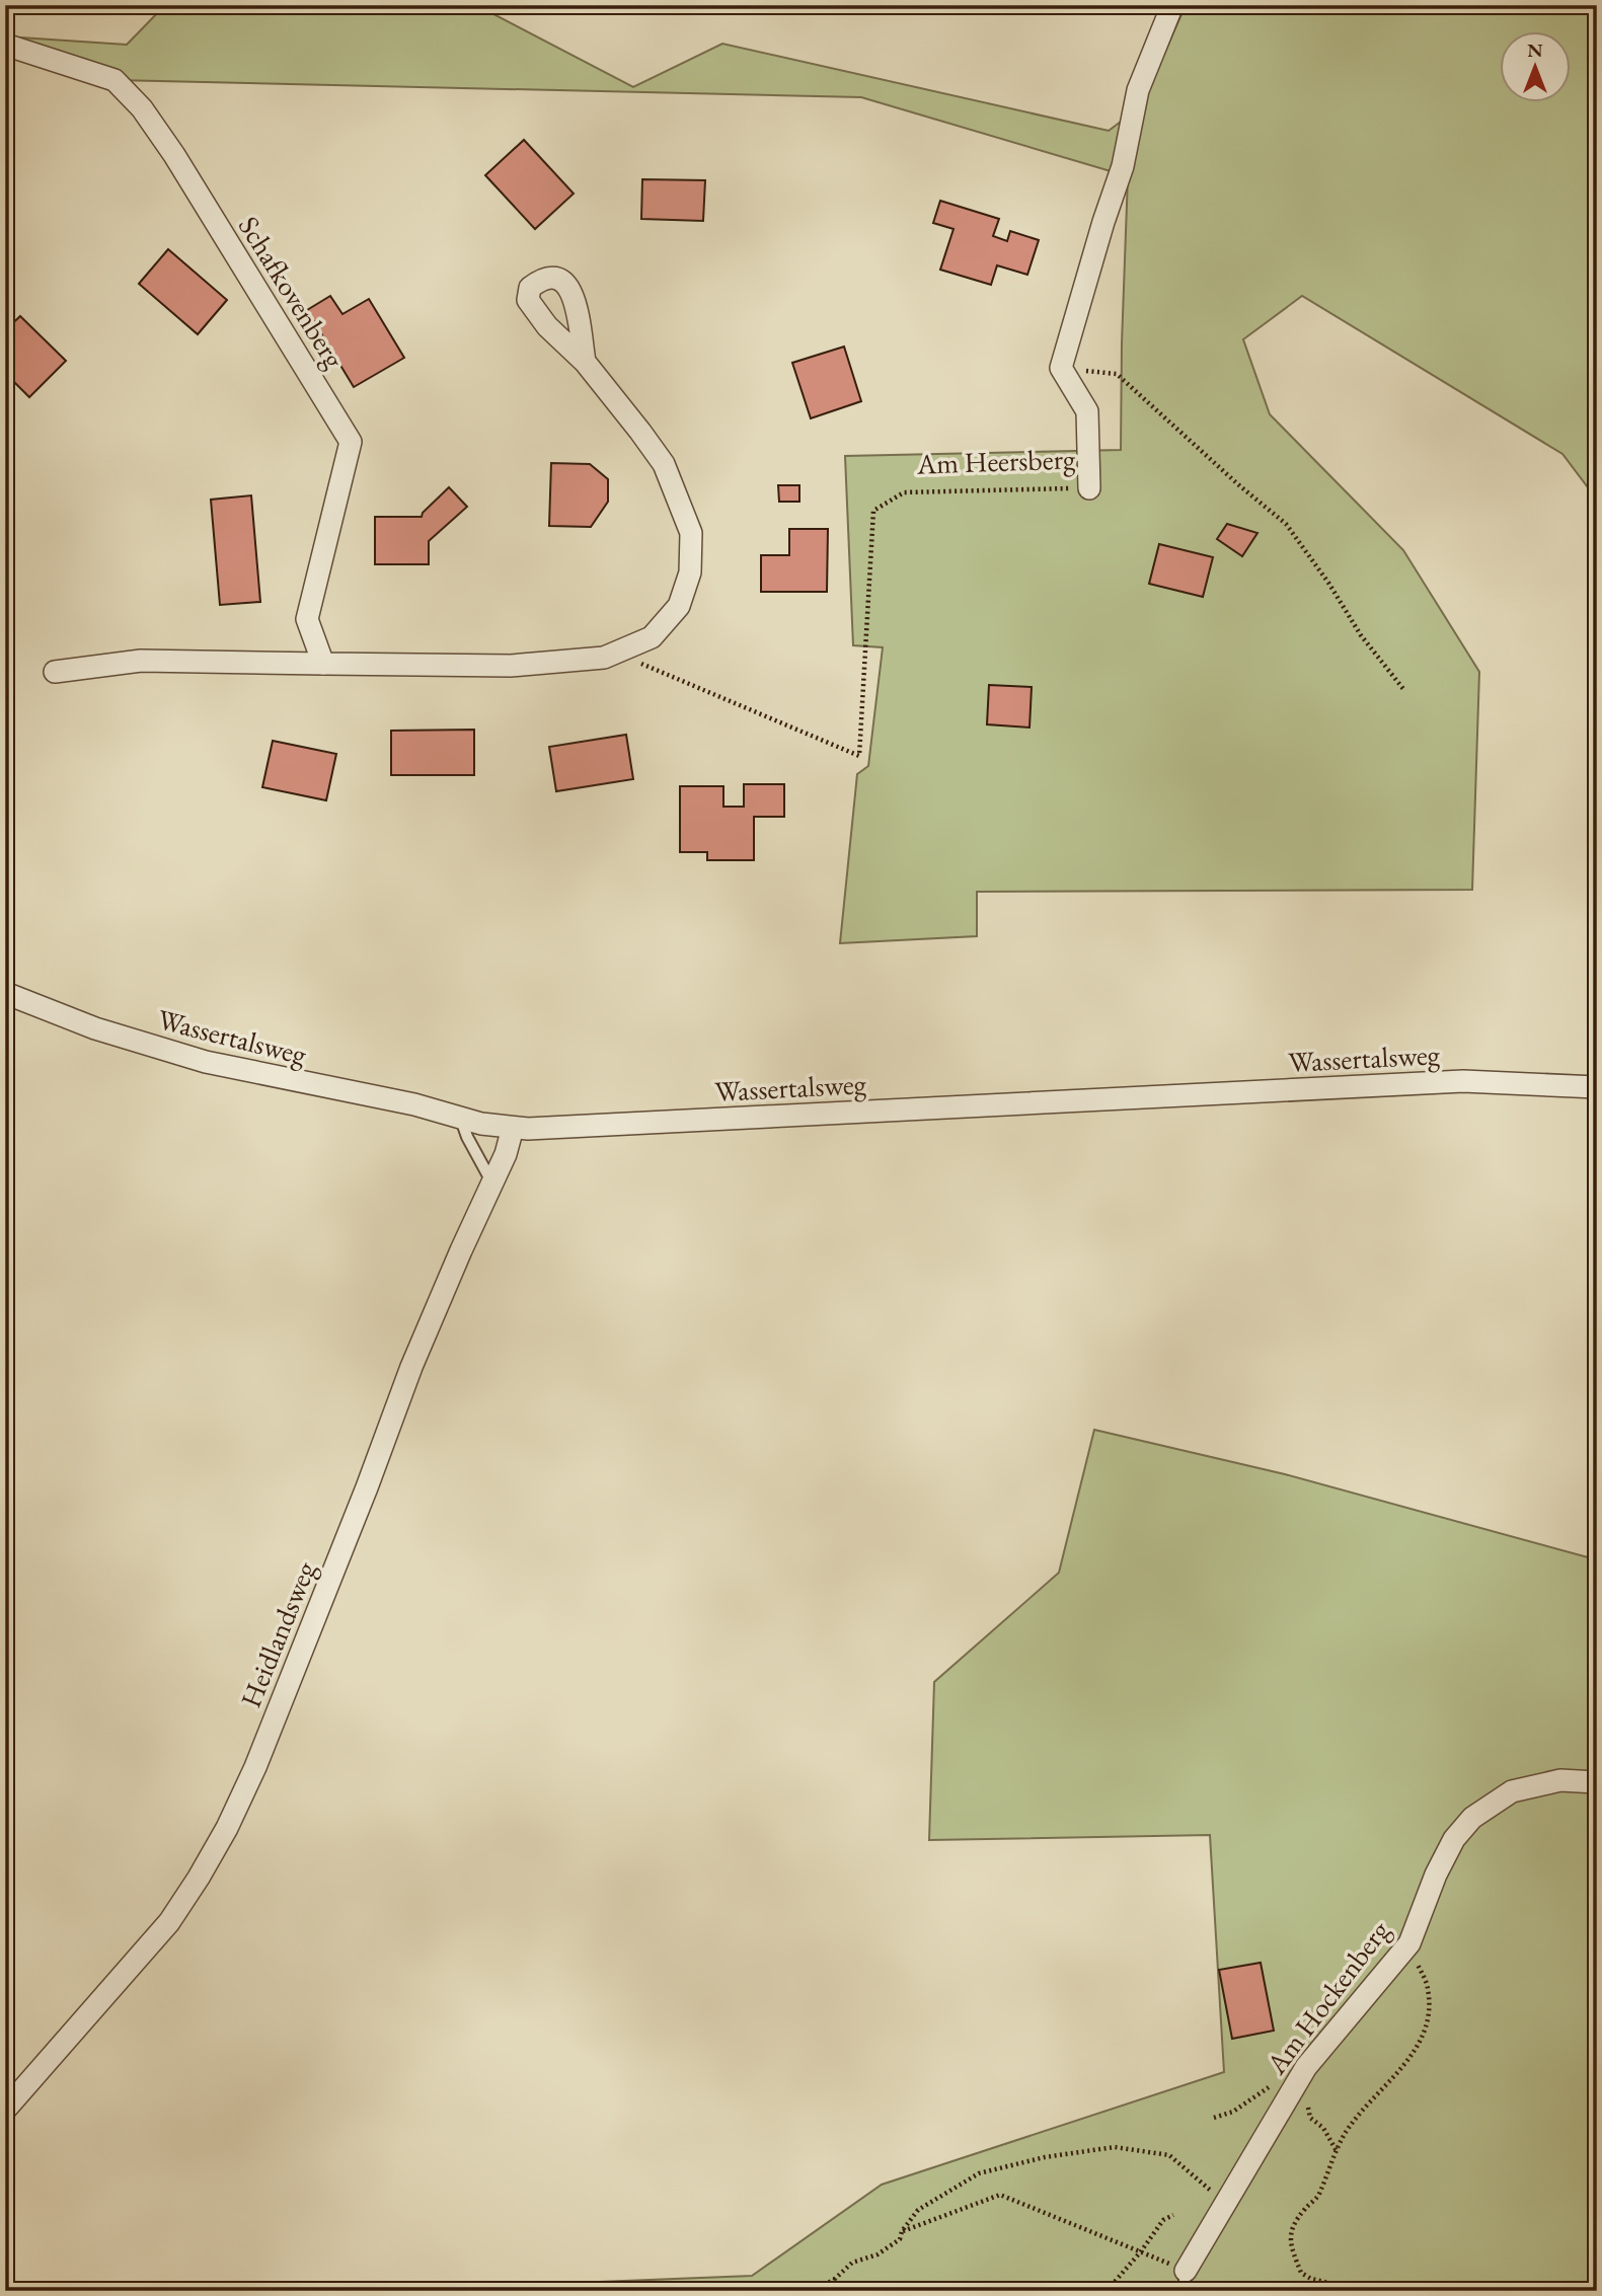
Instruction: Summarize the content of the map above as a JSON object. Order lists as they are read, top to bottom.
{
  "streets": {
    "street": [
      "Schafkovenberg",
      "Am Heersberg",
      "Wassertalsweg",
      "Heidlandsweg",
      "Am Hockenberg"
    ]
  },
  "crossings": [
    ["Wassertalsweg", "Heidlandsweg"]
  ],
  "north": "top"
}
